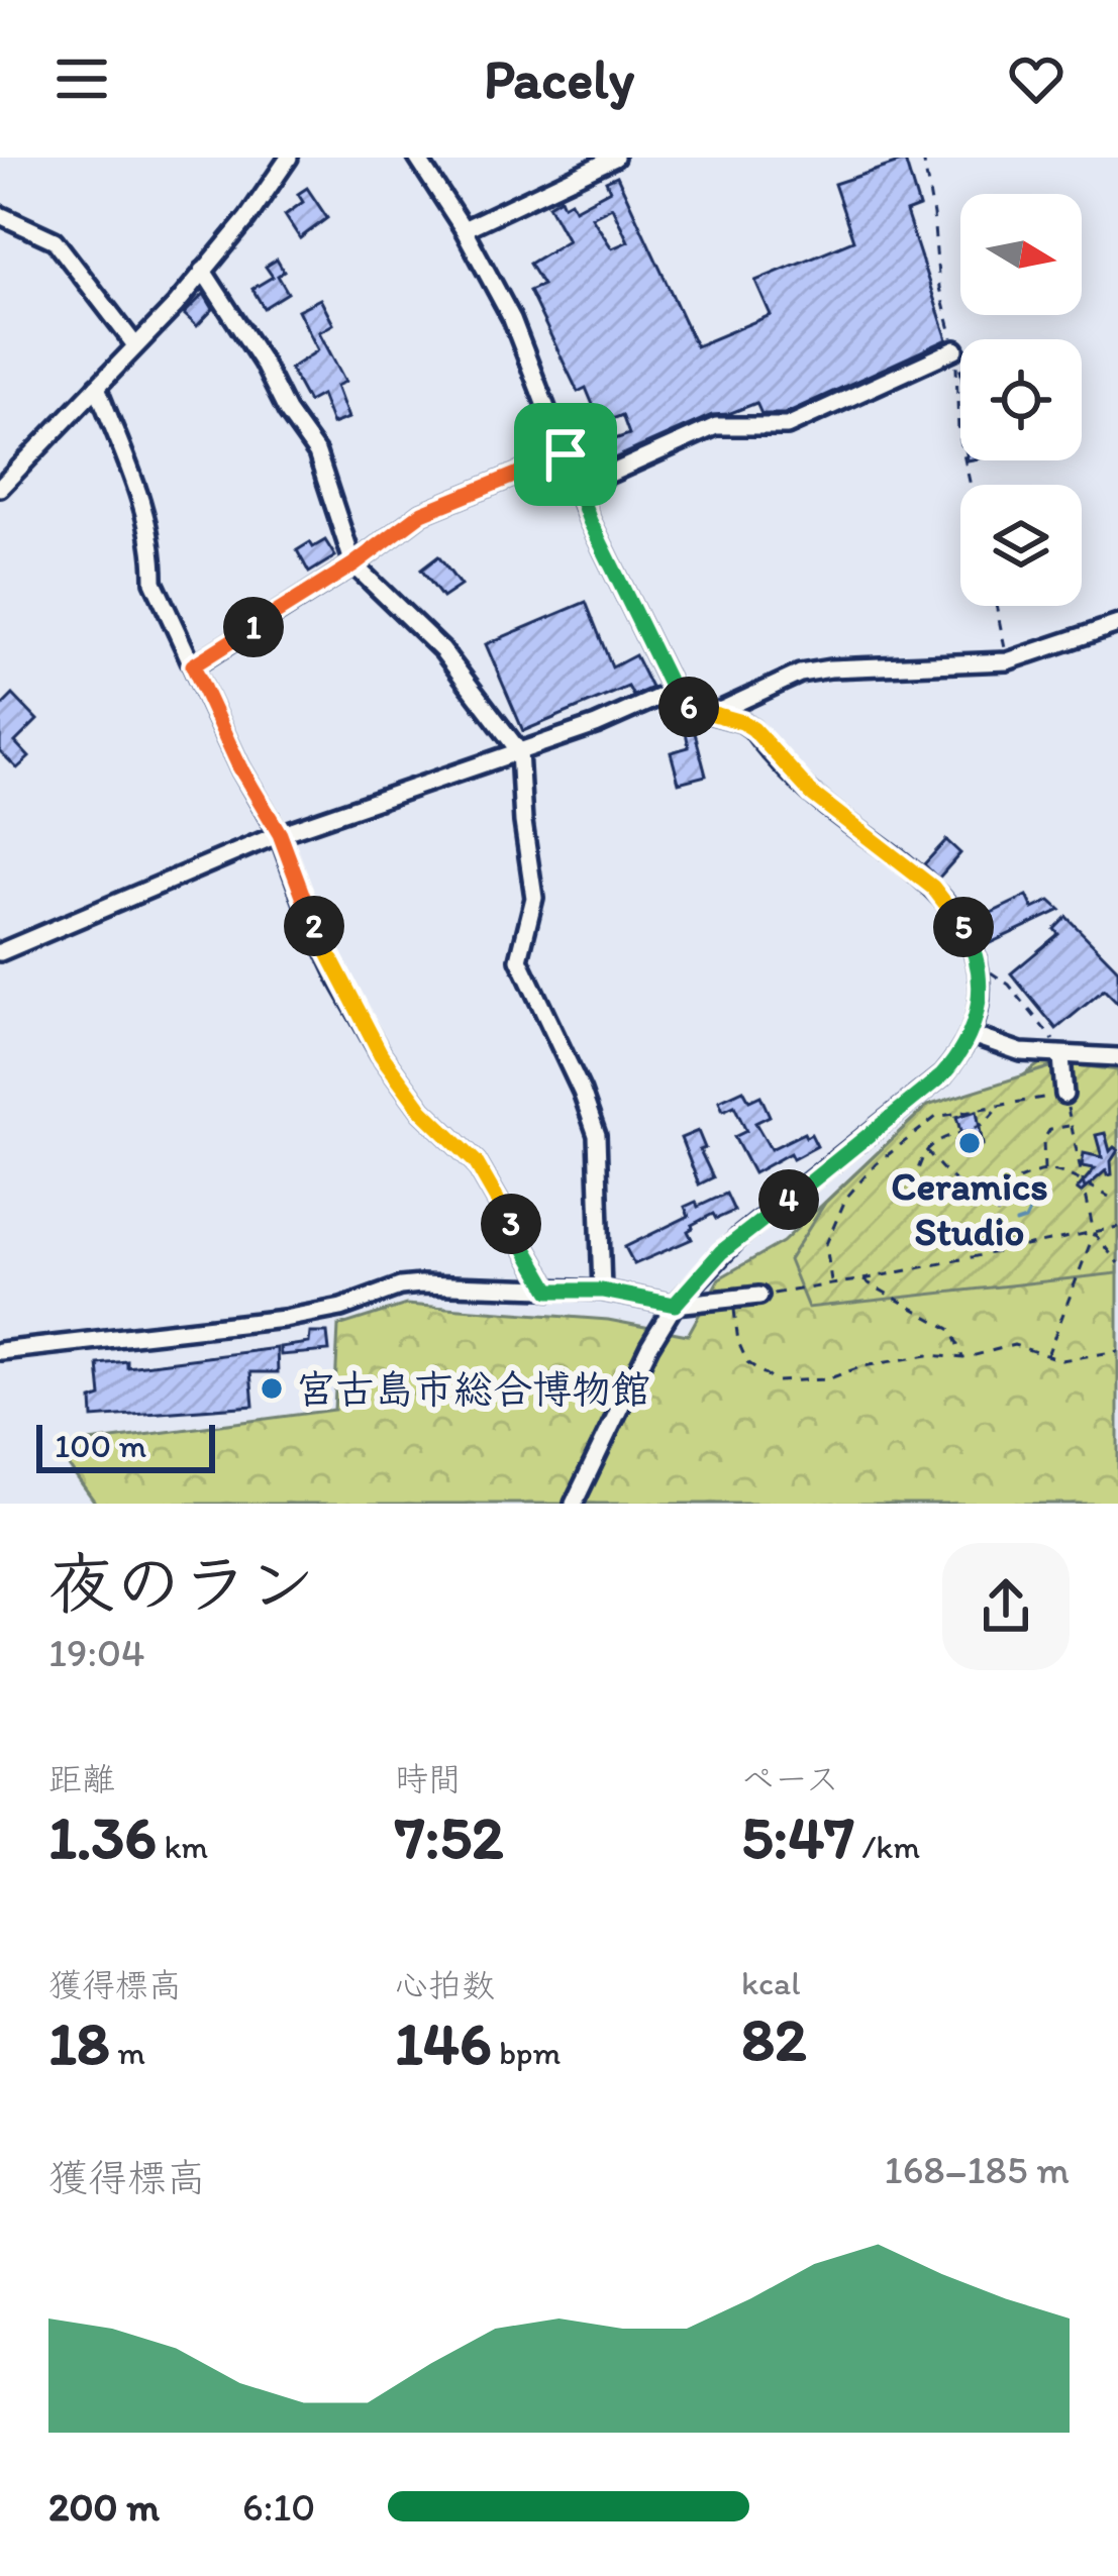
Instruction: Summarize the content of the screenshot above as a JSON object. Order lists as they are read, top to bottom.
{
  "places": ["Ceramics Studio", "宮古島市総合博物館"],
  "scale_bar": "100 m",
  "north": "right",
  "page": {
    "header": "Pacely",
    "pins": [
      "1",
      "6",
      "2",
      "5",
      "4",
      "3"
    ],
    "scale": "100 m",
    "heading": ["夜のラン", "19:04"],
    "stats": [
      ["距離", "1.36 km"],
      ["時間", "7:52"],
      ["ペース", "5:47 /km"],
      ["獲得標高", "18 m"],
      ["心拍数", "146 bpm"],
      ["kcal", "82"]
    ],
    "chart": ["獲得標高", "168–185 m"],
    "list": [
      {
        "name": "200 m",
        "note": "6:10"
      }
    ]
  }
}
